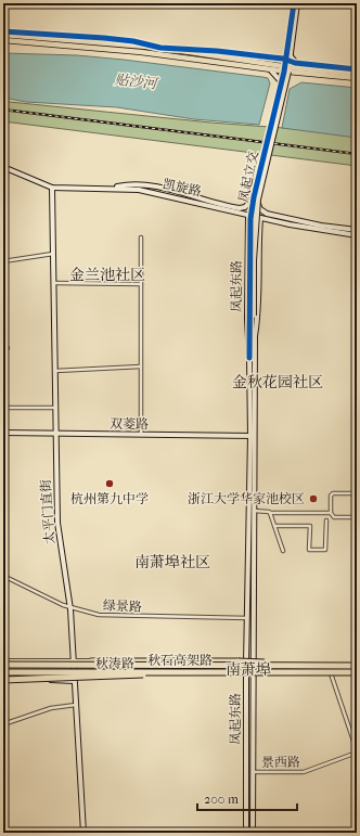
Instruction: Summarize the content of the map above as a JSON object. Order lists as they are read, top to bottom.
{
  "streets": {
    "highway": ["秋石高架路"],
    "main road": [
      "凤起立交",
      "凯旋路",
      "凤起东路",
      "双菱路",
      "太平门直街",
      "秋涛路"
    ],
    "street": ["绿景路", "景西路"]
  },
  "crossings": [
    ["凤起立交", "凤起东路"],
    ["凯旋路", "凤起东路"],
    ["凯旋路", "太平门直街"],
    ["凤起东路", "双菱路"],
    ["凤起东路", "绿景路"],
    ["凤起东路", "秋涛路"],
    ["凤起东路", "景西路"],
    ["双菱路", "太平门直街"],
    ["太平门直街", "绿景路"],
    ["太平门直街", "秋涛路"],
    ["秋石高架路", "秋涛路"]
  ],
  "districts": [
    "金兰池社区",
    "金秋花园社区",
    "南萧埠社区",
    "南萧埠"
  ],
  "water": ["贴沙河"],
  "places": ["杭州第九中学", "浙江大学华家池校区"],
  "scale_bar": "200 m"
}
